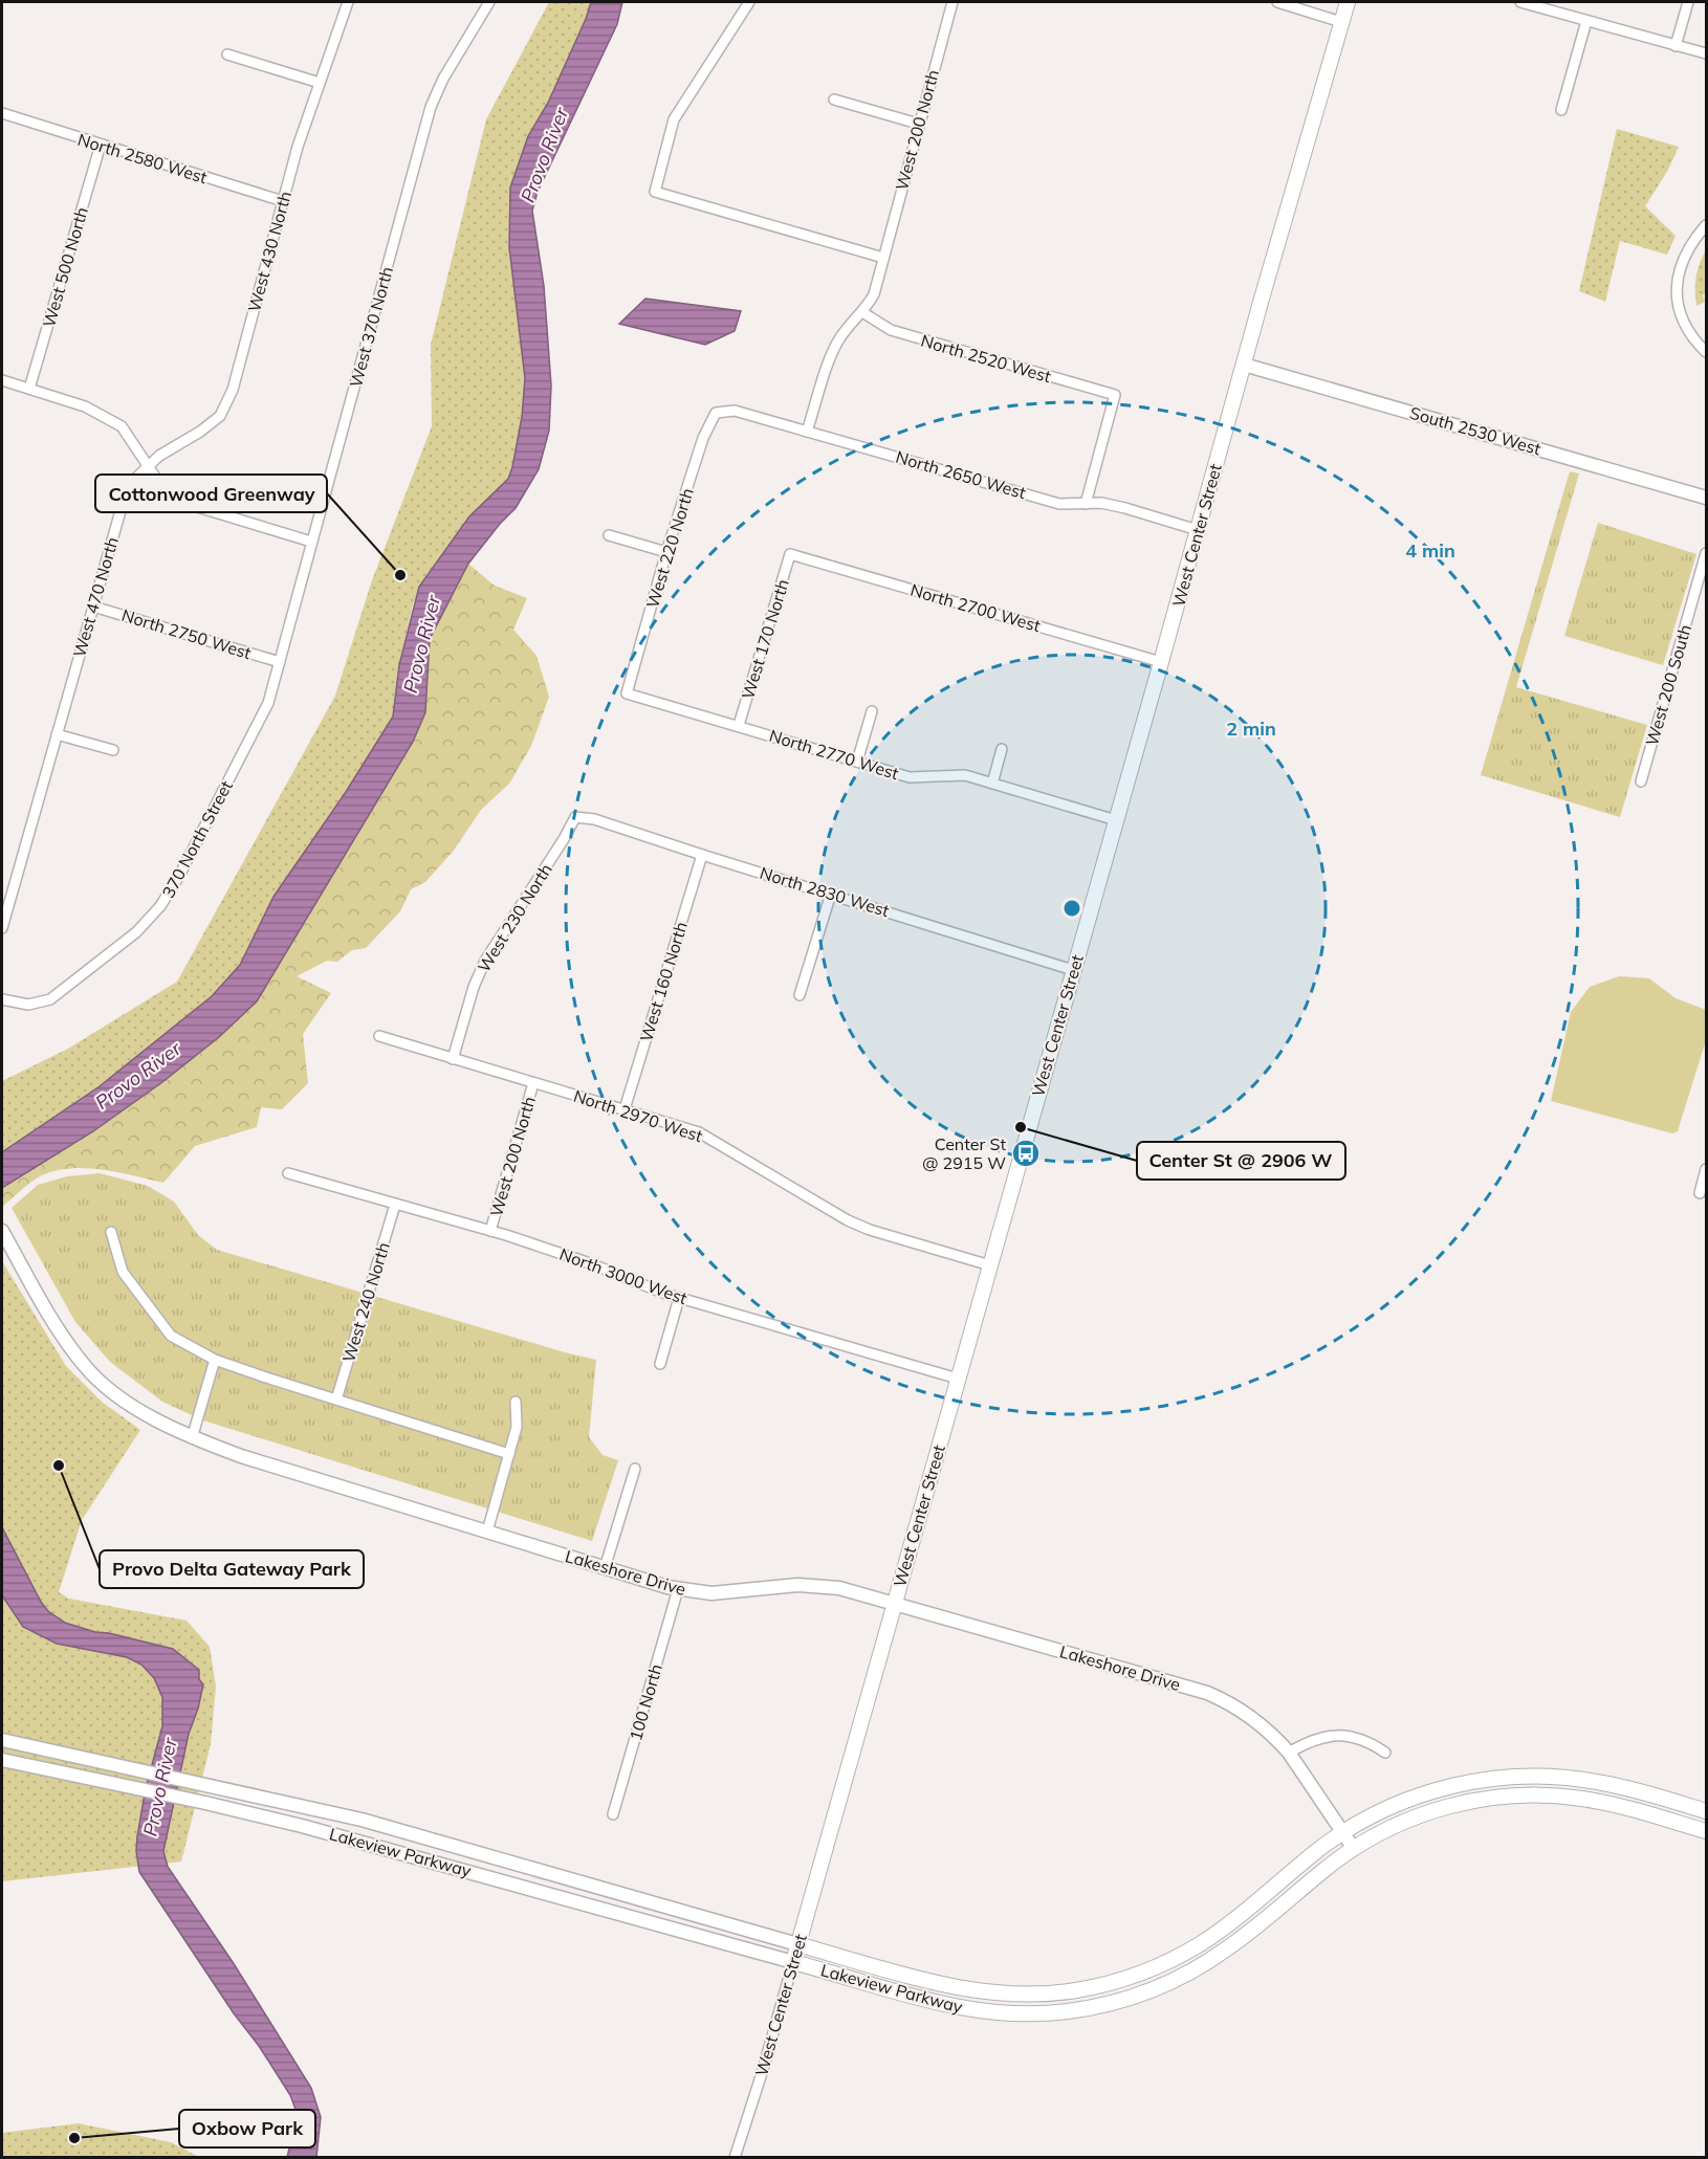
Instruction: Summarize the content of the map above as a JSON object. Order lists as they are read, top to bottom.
{
  "streets": {
    "main road": ["West Center Street", "Lakeview Parkway"],
    "street": [
      "West 200 North",
      "North 2580 West",
      "West 430 North",
      "West 500 North",
      "West 370 North",
      "North 2520 West",
      "South 2530 West",
      "North 2650 West",
      "West 220 North",
      "West 470 North",
      "North 2700 West",
      "North 2750 West",
      "West 170 North",
      "West 200 South",
      "North 2770 West",
      "370 North Street",
      "North 2830 West",
      "West 230 North",
      "West 160 North",
      "North 2970 West",
      "North 3000 West",
      "West 240 North",
      "Lakeshore Drive",
      "100 North"
    ]
  },
  "crossings": [
    ["West 200 North", "North 2520 West"],
    ["West 200 North", "North 2650 West"],
    ["West 200 North", "North 2970 West"],
    ["West 200 North", "North 3000 West"],
    ["North 2580 West", "West 430 North"],
    ["North 2580 West", "West 500 North"],
    ["West 430 North", "West 470 North"],
    ["West 370 North", "North 2750 West"],
    ["West 370 North", "370 North Street"],
    ["North 2520 West", "North 2650 West"],
    ["South 2530 West", "West Center Street"],
    ["North 2650 West", "West Center Street"],
    ["North 2650 West", "West 220 North"],
    ["West Center Street", "North 2700 West"],
    ["West Center Street", "North 2770 West"],
    ["West Center Street", "North 2830 West"],
    ["West Center Street", "North 2970 West"],
    ["West Center Street", "North 3000 West"],
    ["West Center Street", "Lakeshore Drive"],
    ["West Center Street", "Lakeview Parkway"],
    ["West 220 North", "North 2770 West"],
    ["West 470 North", "North 2750 West"],
    ["North 2700 West", "West 170 North"],
    ["North 2750 West", "370 North Street"],
    ["West 170 North", "North 2770 West"],
    ["North 2830 West", "West 230 North"],
    ["North 2830 West", "West 160 North"],
    ["West 230 North", "North 2970 West"],
    ["West 160 North", "North 2970 West"],
    ["North 3000 West", "West 240 North"],
    ["Lakeshore Drive", "100 North"],
    ["Lakeshore Drive", "Lakeview Parkway"]
  ],
  "water": ["Provo River"],
  "places": {
    "other": [
      "Cottonwood Greenway",
      "Center St @ 2906 W",
      "Provo Delta Gateway Park",
      "Oxbow Park"
    ],
    "bus stop": ["Center St @ 2915 W"]
  },
  "rings": ["4 min", "2 min"]
}
